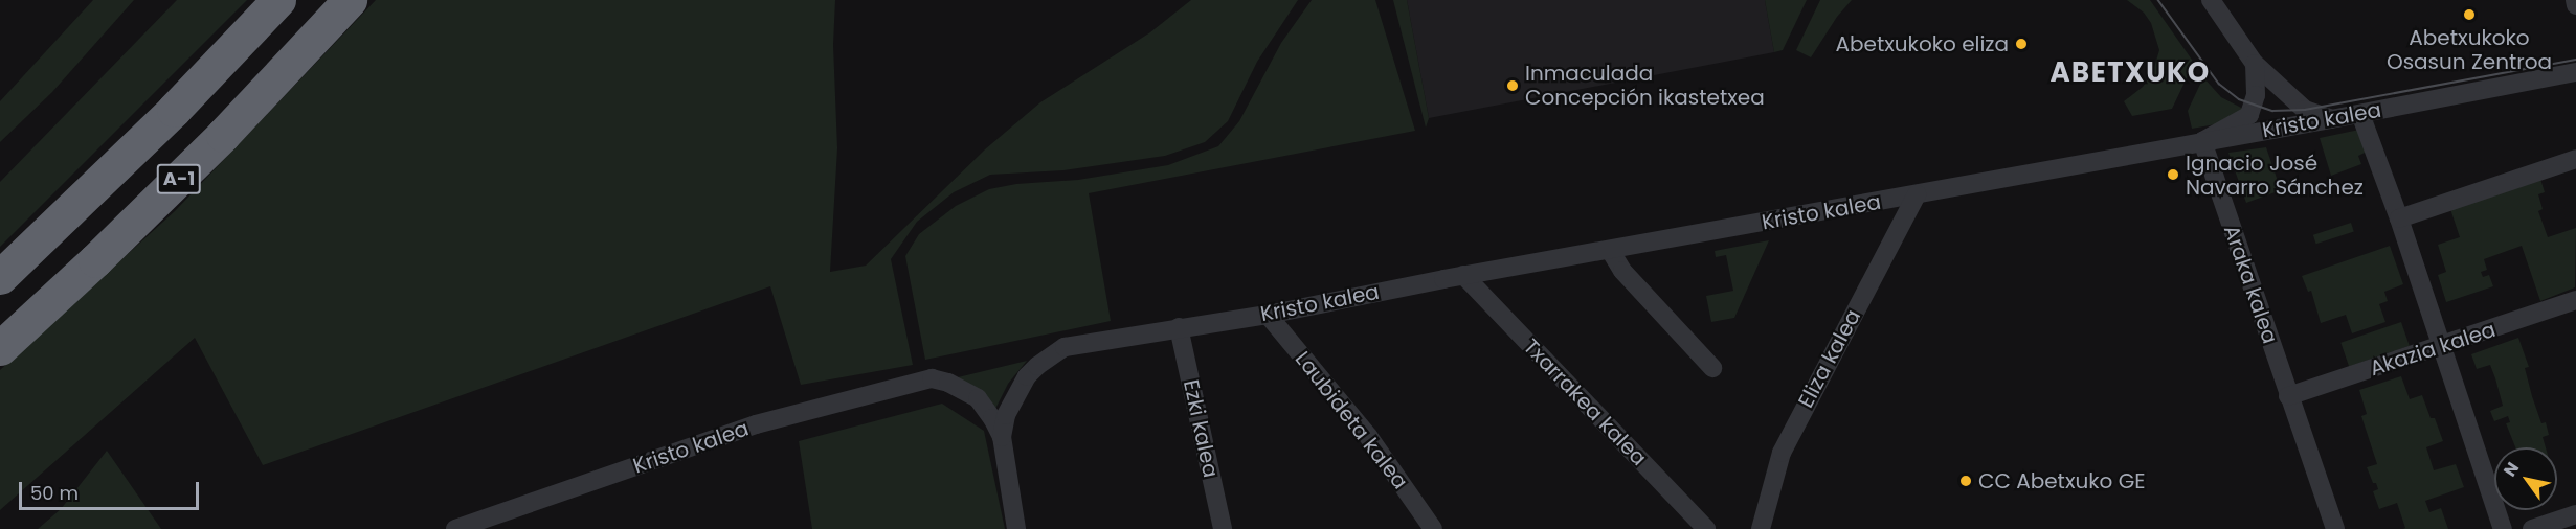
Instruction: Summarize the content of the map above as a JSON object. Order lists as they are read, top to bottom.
{
  "streets": {
    "highway": ["A-1"],
    "street": [
      "Kristo kalea",
      "Araka kalea",
      "Akazia kalea",
      "Eliza kalea",
      "Txarrakea kalea",
      "Laubideta kalea",
      "Ezki kalea"
    ]
  },
  "crossings": [
    ["Kristo kalea", "Araka kalea"],
    ["Kristo kalea", "Eliza kalea"],
    ["Kristo kalea", "Txarrakea kalea"],
    ["Kristo kalea", "Laubideta kalea"],
    ["Kristo kalea", "Ezki kalea"],
    ["Araka kalea", "Akazia kalea"]
  ],
  "districts": ["ABETXUKO"],
  "places": [
    "Abetxukoko Osasun Zentroa",
    "Abetxukoko eliza",
    "Inmaculada Concepción ikastetxea",
    "Ignacio José Navarro Sánchez",
    "CC Abetxuko GE"
  ],
  "scale_bar": "50 m",
  "north": "top left"
}
